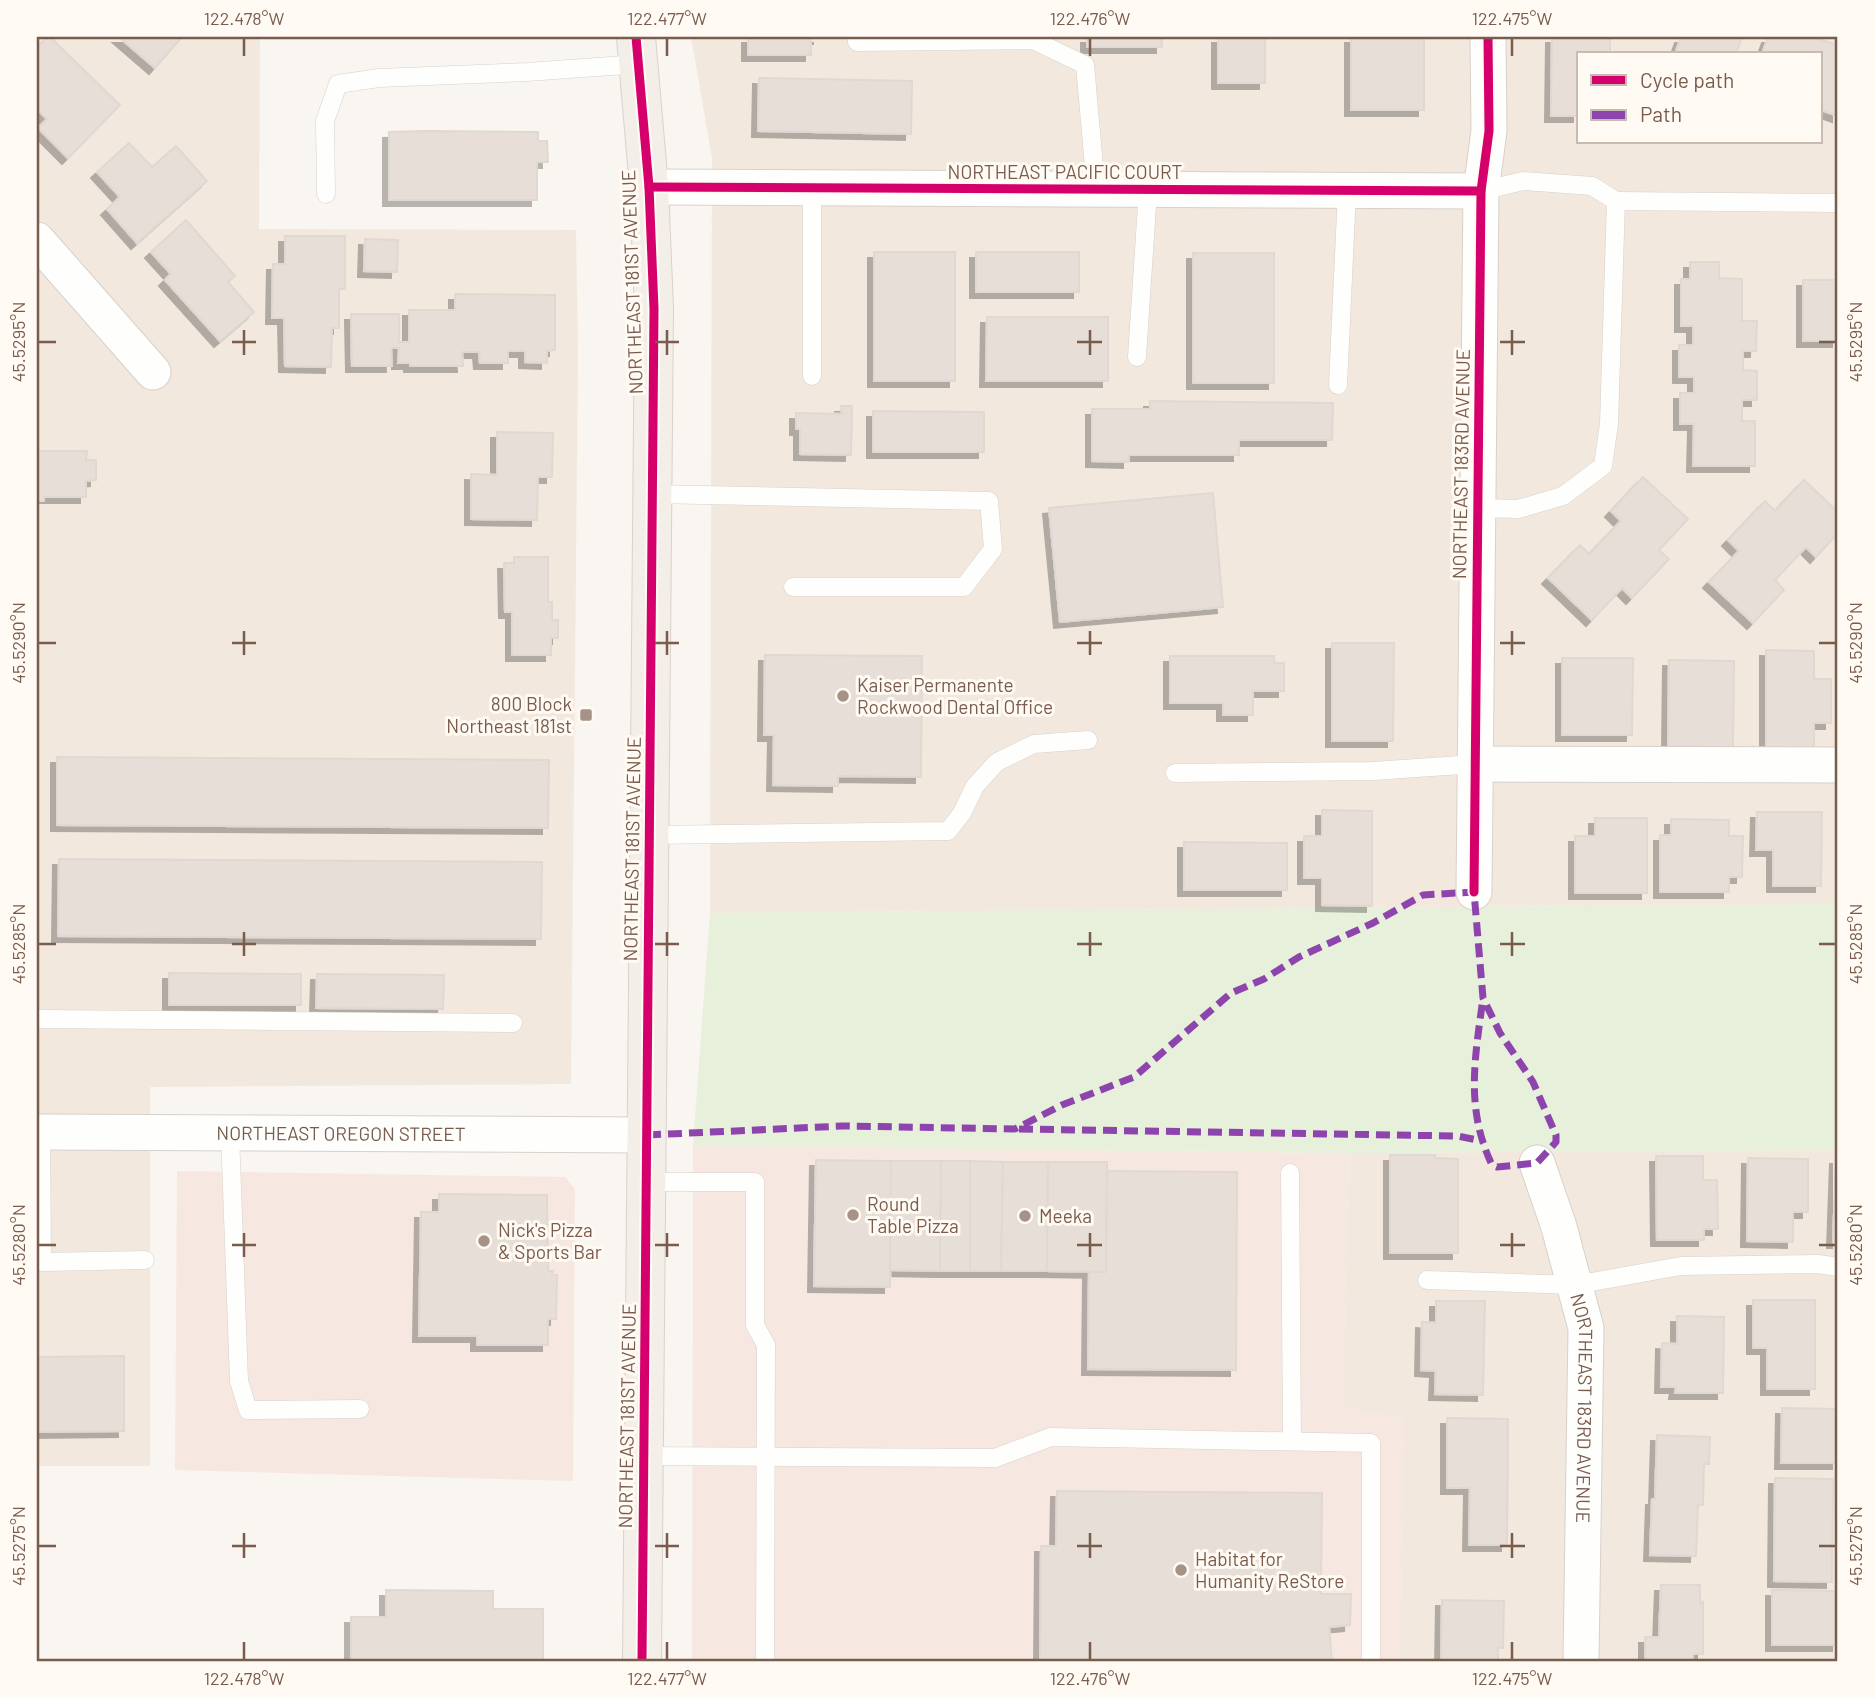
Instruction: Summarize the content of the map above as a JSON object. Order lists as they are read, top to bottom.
{
  "streets": {
    "main road": ["NORTHEAST 181ST AVENUE"],
    "street": ["NORTHEAST PACIFIC COURT", "NORTHEAST 183RD AVENUE", "NORTHEAST OREGON STREET"]
  },
  "crossings": [
    ["NORTHEAST PACIFIC COURT", "NORTHEAST 181ST AVENUE"],
    ["NORTHEAST PACIFIC COURT", "NORTHEAST 183RD AVENUE"],
    ["NORTHEAST 181ST AVENUE", "NORTHEAST OREGON STREET"]
  ],
  "places": {
    "other": [
      "Kaiser Permanente Rockwood Dental Office",
      "Round Table Pizza",
      "Meeka",
      "Nick's Pizza & Sports Bar",
      "Habitat for Humanity ReStore"
    ],
    "transit": ["800 Block Northeast 181st"]
  },
  "legend": ["Cycle path", "Path"],
  "coordinates": [
    "122.478°W",
    "122.477°W",
    "122.476°W",
    "122.475°W",
    "45.5295°N",
    "45.5290°N",
    "45.5285°N",
    "45.5280°N",
    "45.5275°N"
  ]
}
